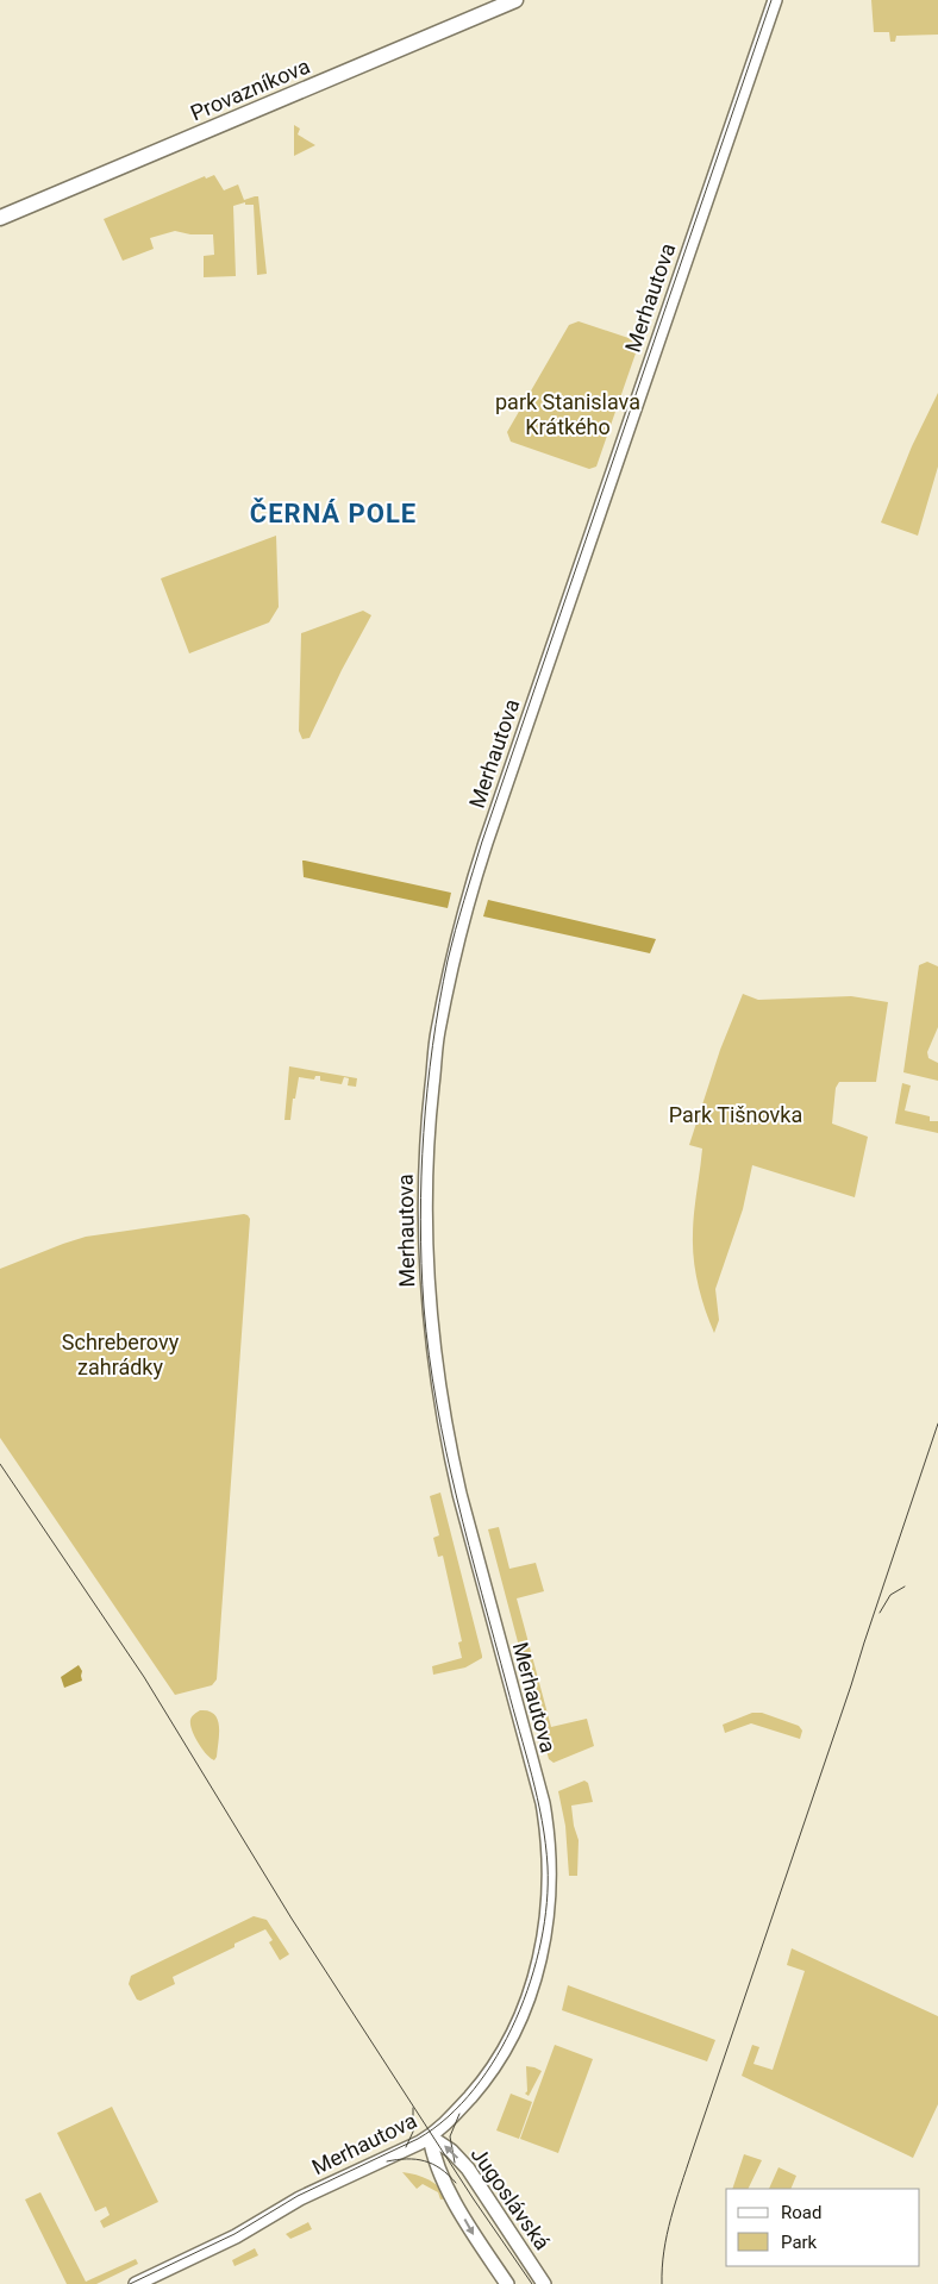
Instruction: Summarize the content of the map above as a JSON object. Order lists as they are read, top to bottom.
{
  "streets": {
    "main road": ["Provazníkova"],
    "street": ["Merhautova", "Jugoslávská"]
  },
  "crossings": [
    ["Merhautova", "Jugoslávská"]
  ],
  "districts": ["ČERNÁ POLE"],
  "parks": ["park Stanislava Krátkého", "Park Tišnovka", "Schreberovy zahrádky"],
  "legend": ["Road", "Park"]
}
